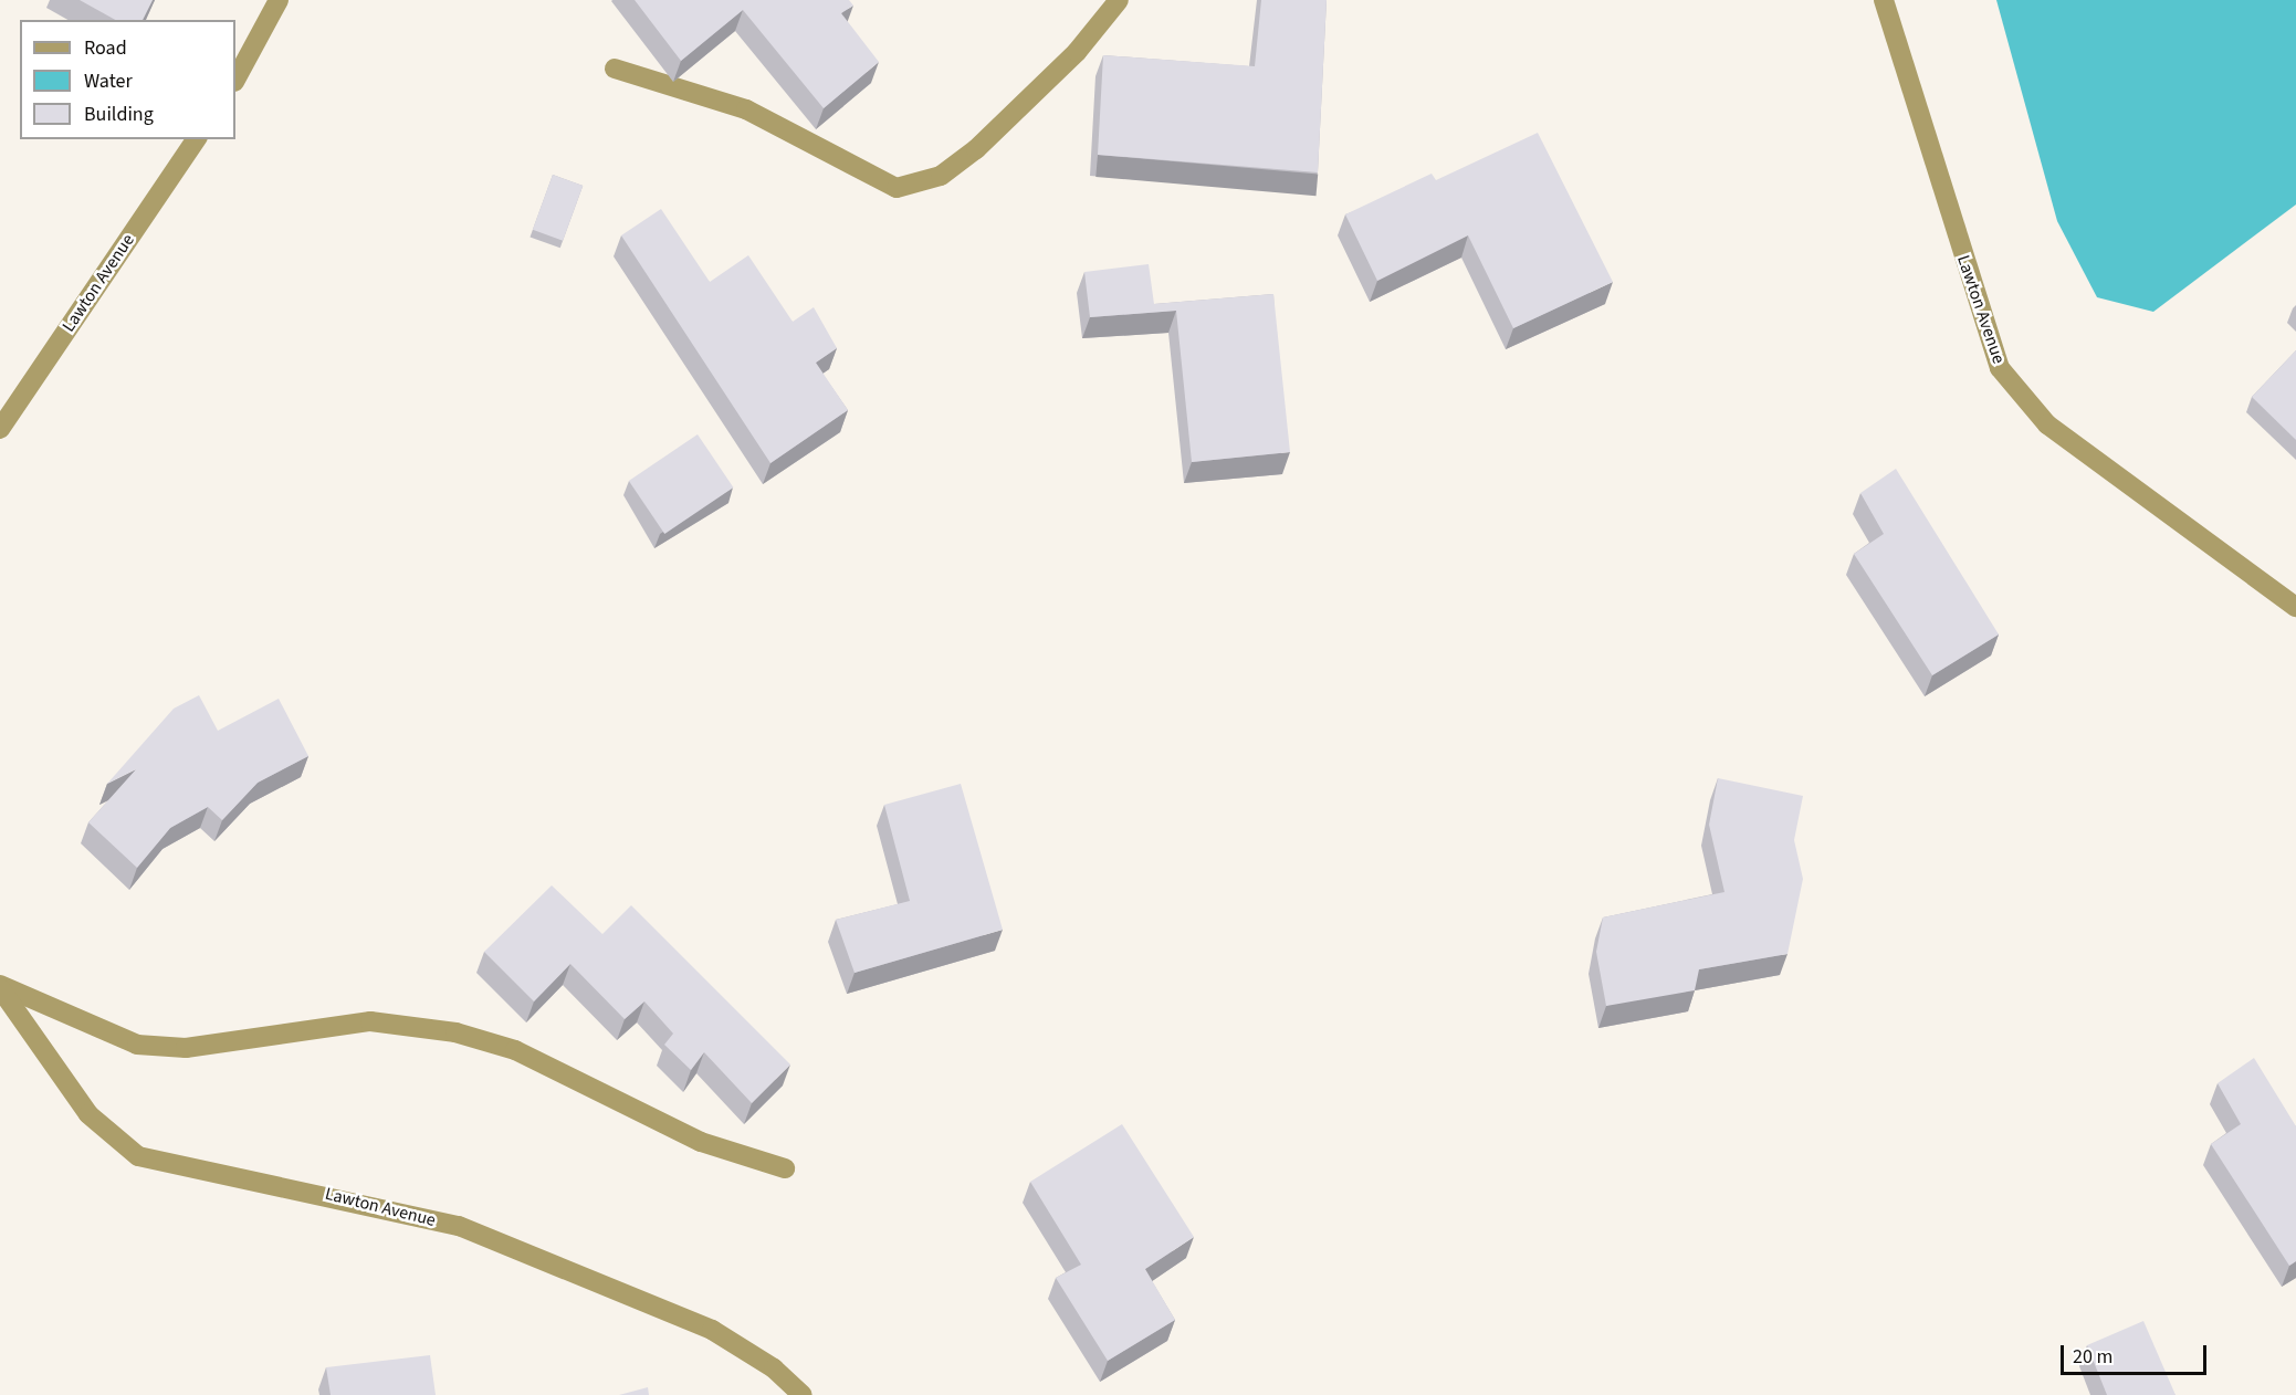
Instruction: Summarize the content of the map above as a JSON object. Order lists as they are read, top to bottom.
{
  "streets": {
    "street": ["Lawton Avenue"]
  },
  "legend": ["Road", "Water", "Building"],
  "scale_bar": "20 m"
}
